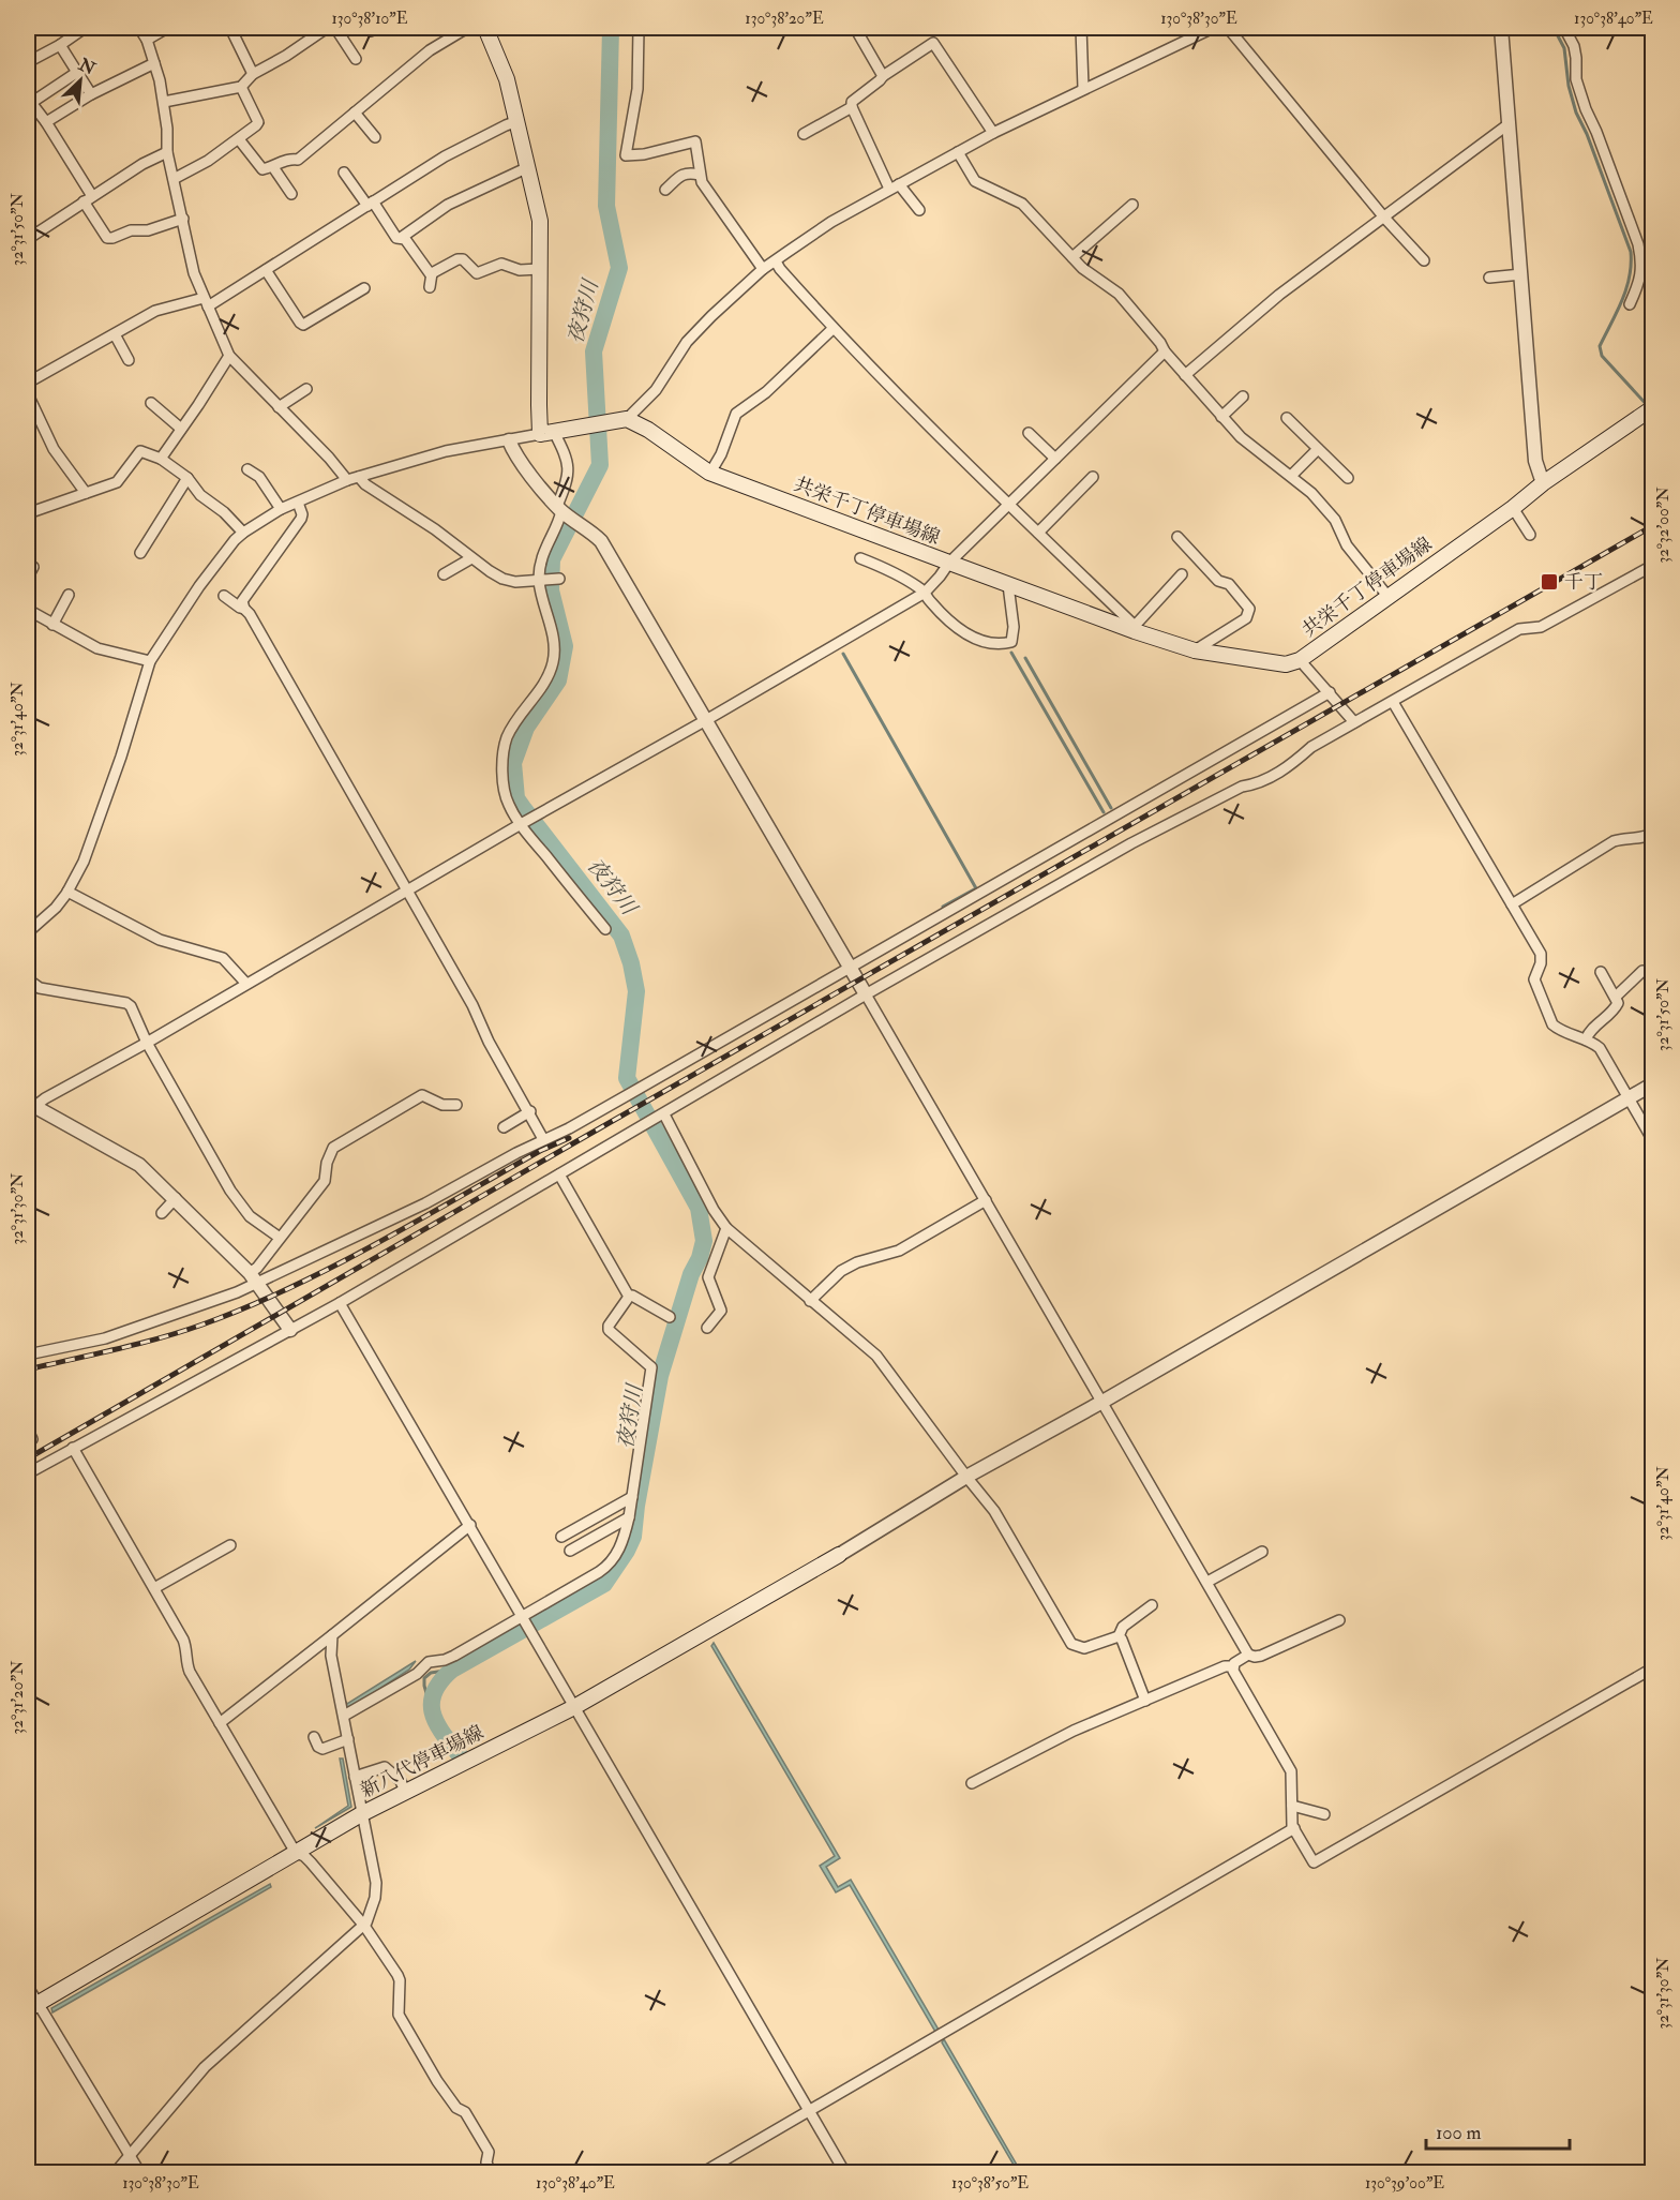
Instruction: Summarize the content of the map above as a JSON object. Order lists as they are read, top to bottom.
{
  "streets": {
    "main road": ["共栄千丁停車場線", "新八代停車場線"]
  },
  "water": ["夜狩川"],
  "places": {
    "transit": ["千丁"]
  },
  "scale_bar": "100 m",
  "north": "top right",
  "coordinates": [
    "130°38'10\"E",
    "130°38'20\"E",
    "130°38'30\"E",
    "130°38'40\"E",
    "32°31'50\"N",
    "32°32'00\"N",
    "32°31'40\"N",
    "32°31'30\"N",
    "32°31'20\"N",
    "130°38'50\"E",
    "130°39'00\"E"
  ]
}
